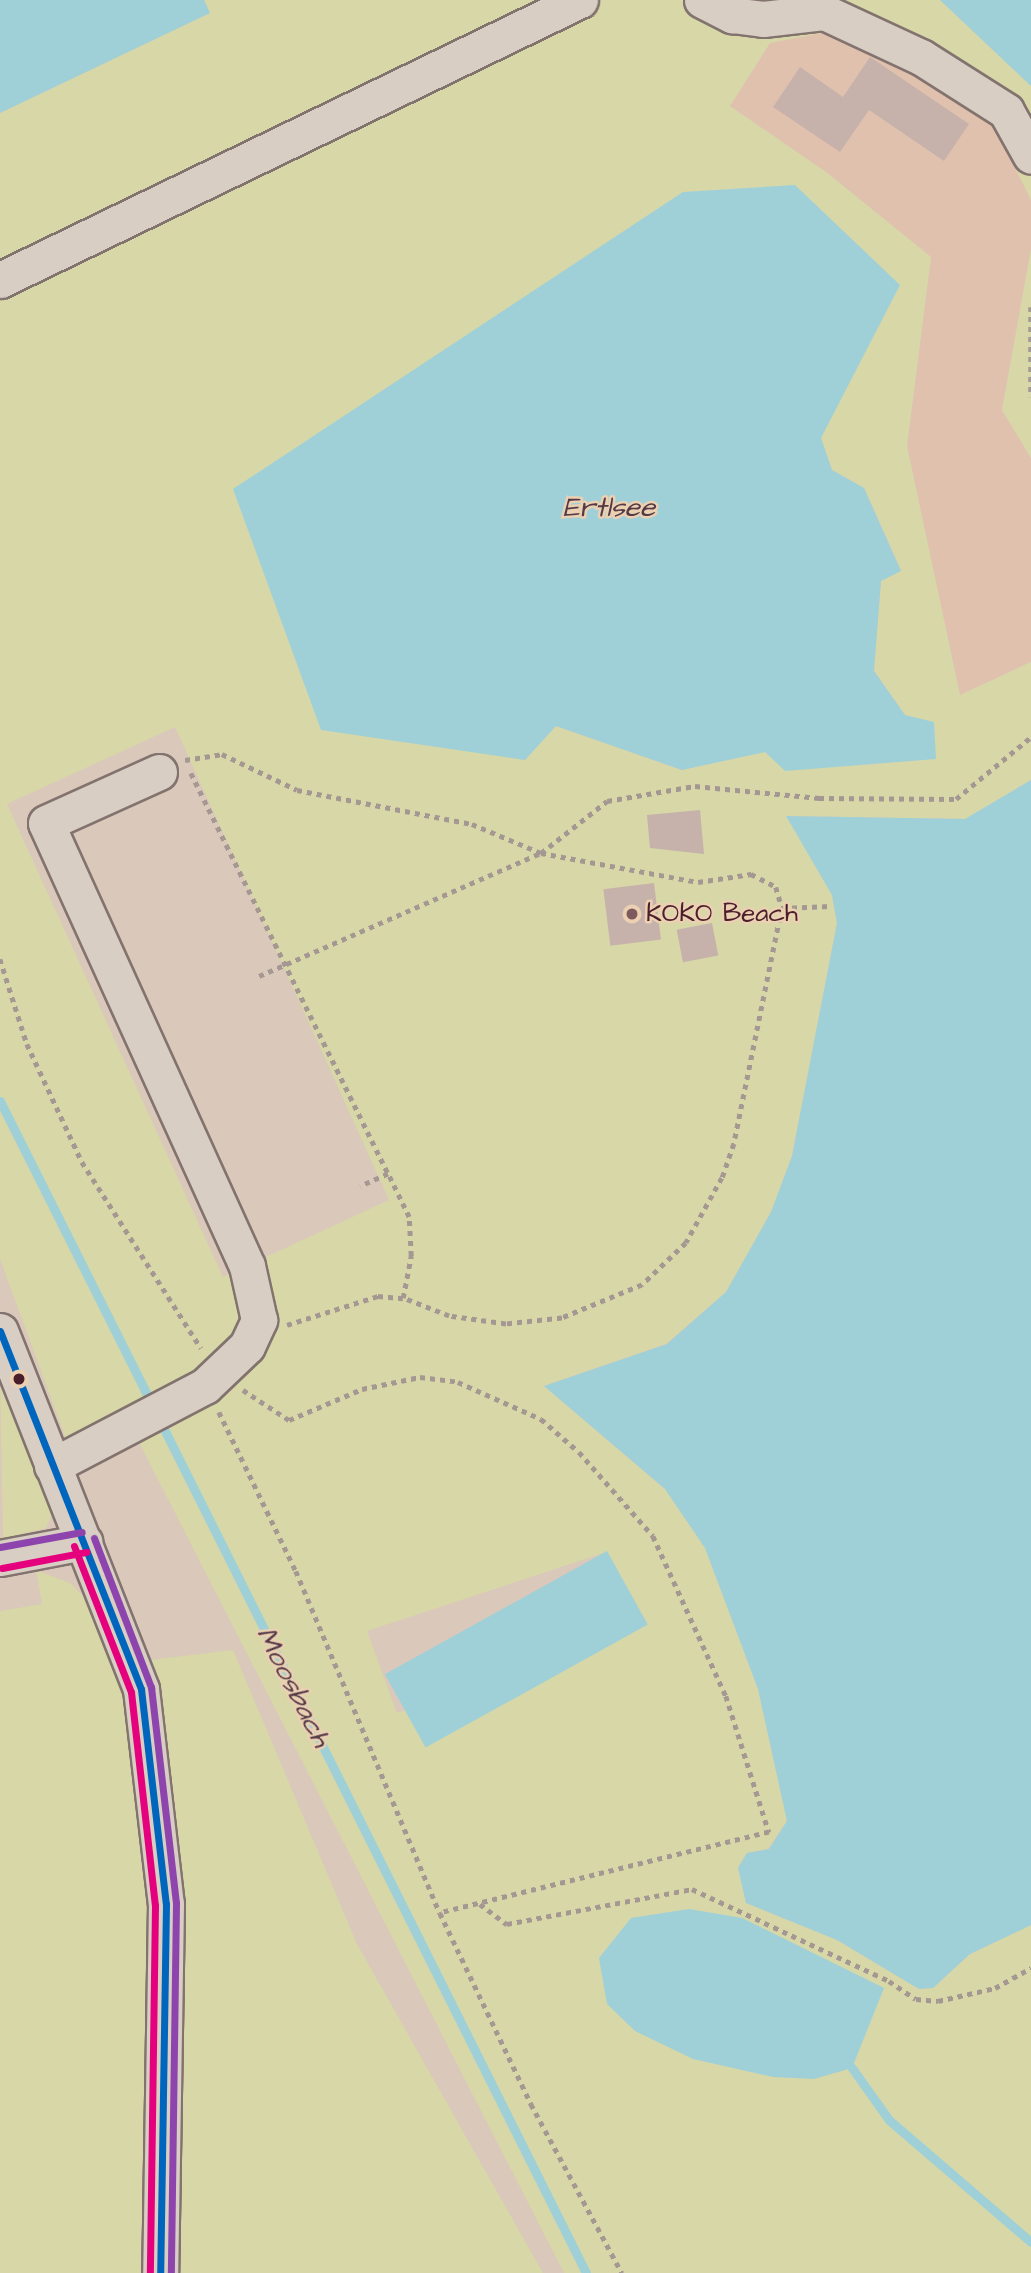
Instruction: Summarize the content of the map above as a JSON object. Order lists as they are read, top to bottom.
{
  "water": ["Ertlsee", "Moosbach"],
  "places": ["KOKO Beach"]
}
